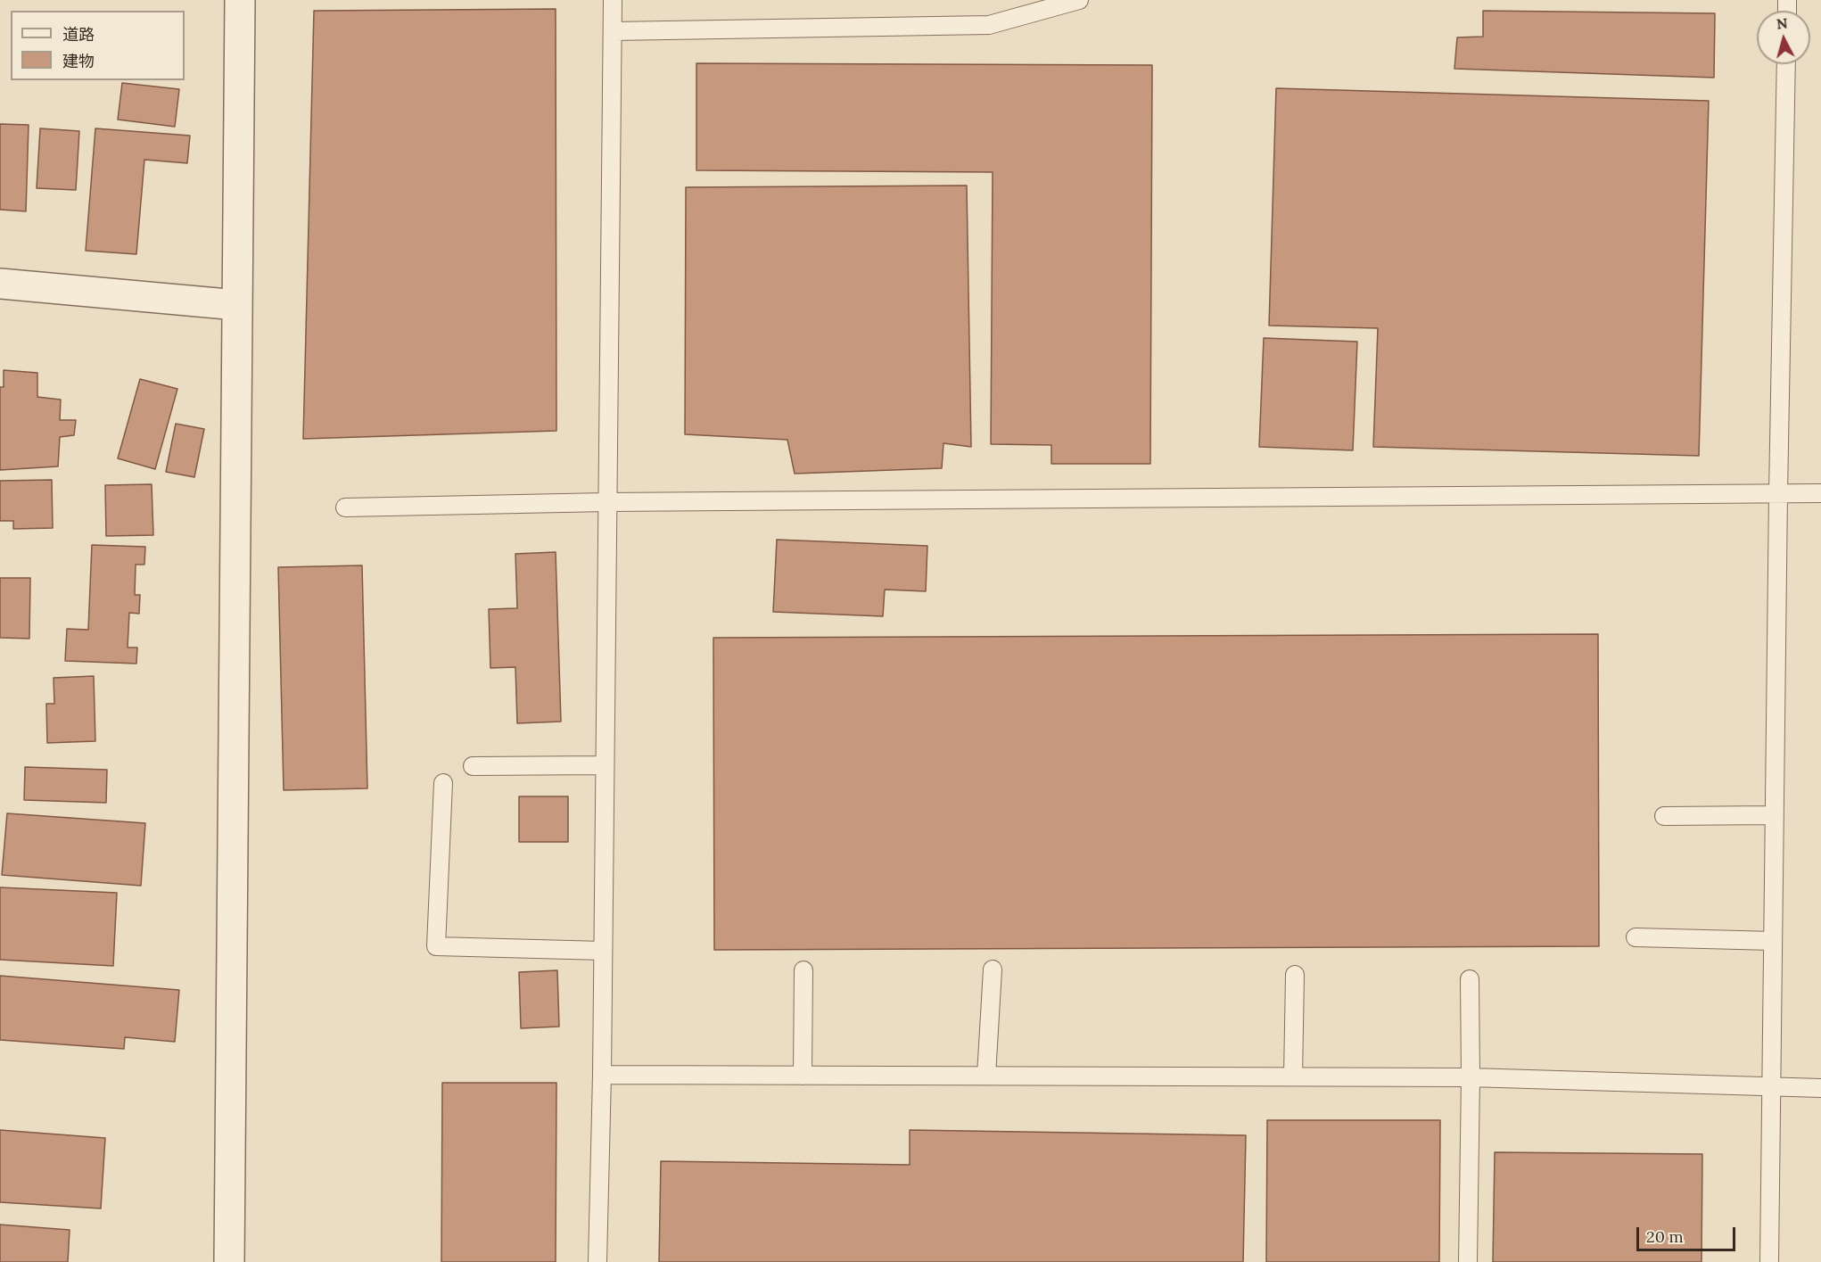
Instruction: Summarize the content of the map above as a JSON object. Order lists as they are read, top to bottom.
{
  "legend": ["道路", "建物"],
  "scale_bar": "20 m",
  "north": "top"
}
